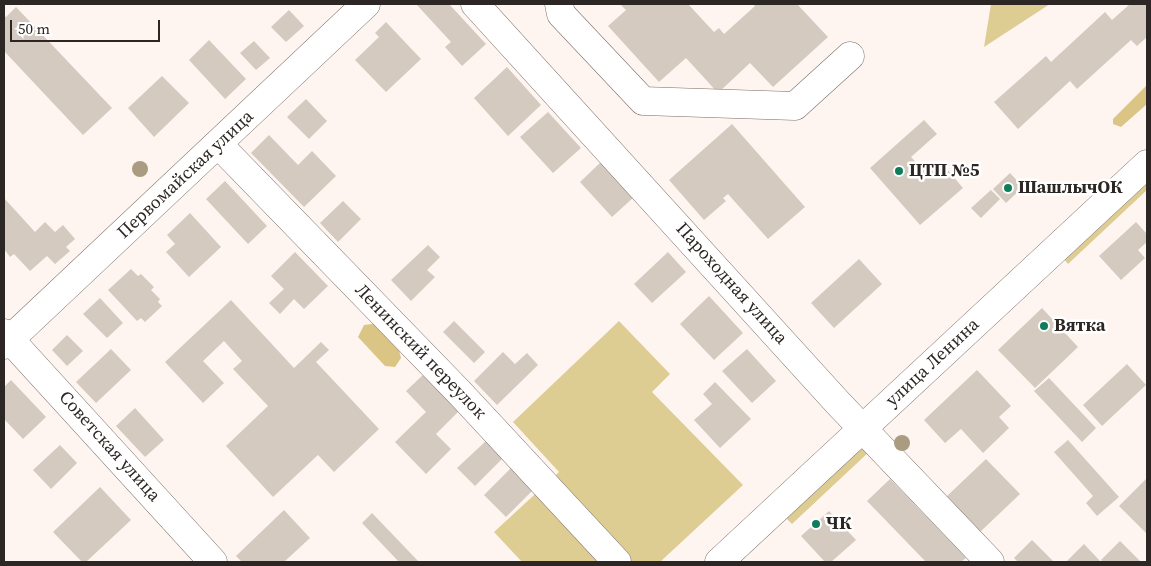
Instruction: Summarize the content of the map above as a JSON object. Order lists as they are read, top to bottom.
{
  "streets": {
    "street": [
      "Первомайская улица",
      "Пароходная улица",
      "Ленинский переулок",
      "улица Ленина",
      "Советская улица"
    ]
  },
  "crossings": [
    ["Первомайская улица", "Ленинский переулок"],
    ["Первомайская улица", "Советская улица"],
    ["Пароходная улица", "улица Ленина"]
  ],
  "places": [
    "ЦТП №5",
    "ШашлычОК",
    "Вятка",
    "ЧК"
  ],
  "scale_bar": "50 m"
}
